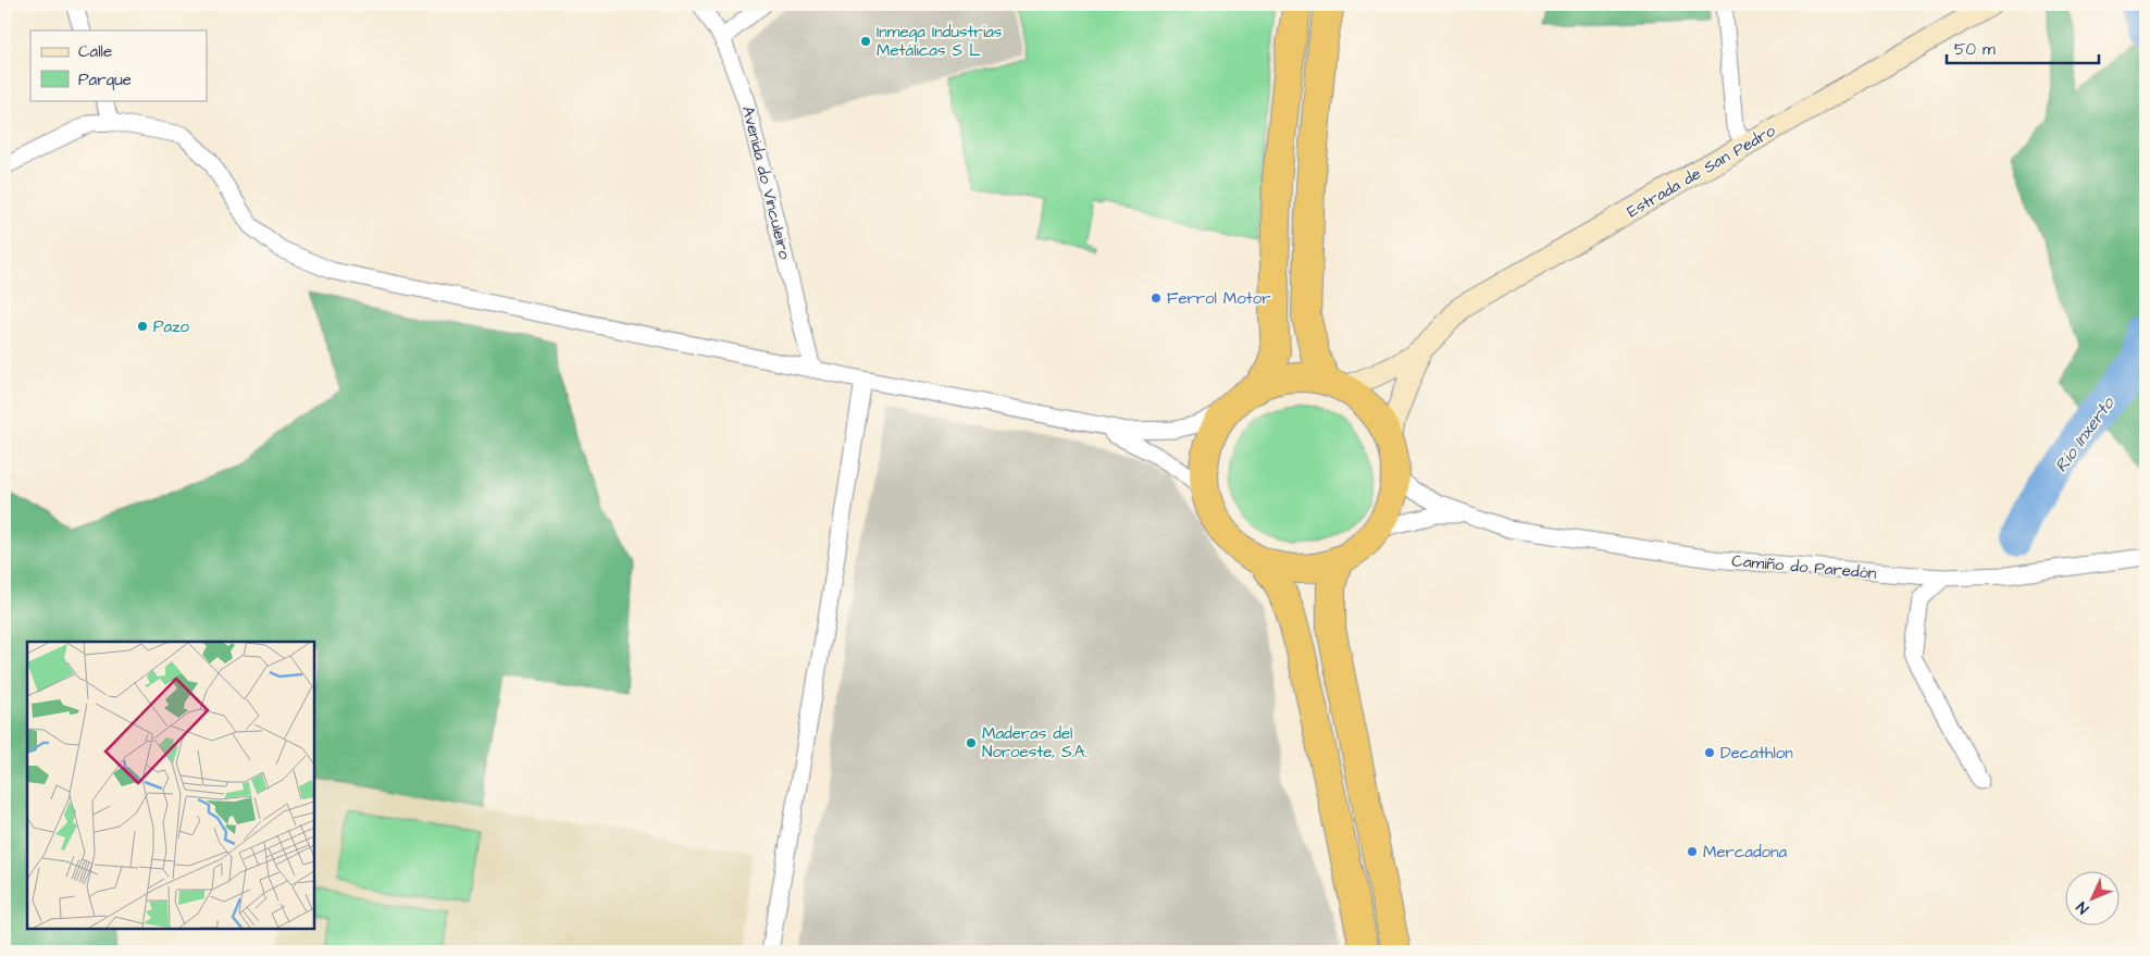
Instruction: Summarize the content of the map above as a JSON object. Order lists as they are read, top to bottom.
{
  "streets": {
    "street": ["Estrada de San Pedro", "Avenida do Vinculeiro", "Camiño do Paredón"]
  },
  "water": ["Río Inxerto"],
  "places": [
    "Inmega Industrias Metálicas S L",
    "Ferrol Motor",
    "Pazo",
    "Maderas del Noroeste, S.A.",
    "Decathlon",
    "Mercadona"
  ],
  "legend": ["Calle", "Parque"],
  "scale_bar": "50 m",
  "north": "bottom left"
}
